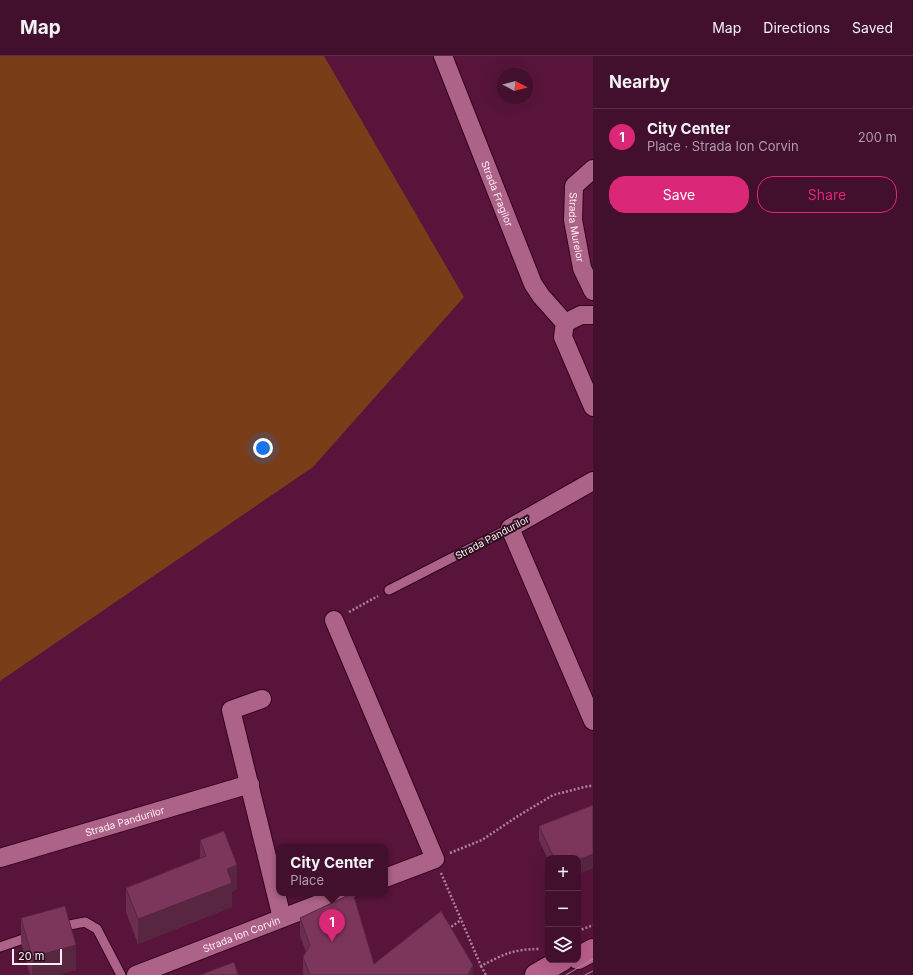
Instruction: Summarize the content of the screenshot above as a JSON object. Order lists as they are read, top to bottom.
{
  "streets": {
    "street": [
      "Strada Fragilor",
      "Strada Murelor",
      "Strada Pandurilor",
      "Strada Ion Corvin"
    ]
  },
  "scale_bar": "20 m",
  "north": "right",
  "page": {
    "header": "Map",
    "nav": ["Map", "Directions", "Saved"],
    "heading": "Nearby",
    "list": [
      {
        "mark": "1",
        "name": "City Center",
        "note": "Place · Strada Ion Corvin",
        "value": "200 m"
      }
    ],
    "buttons": ["Save", "Share"],
    "popup": ["City Center", "Place"],
    "map_buttons": ["+", "−"],
    "pins": "1",
    "scale": "20 m"
  }
}
